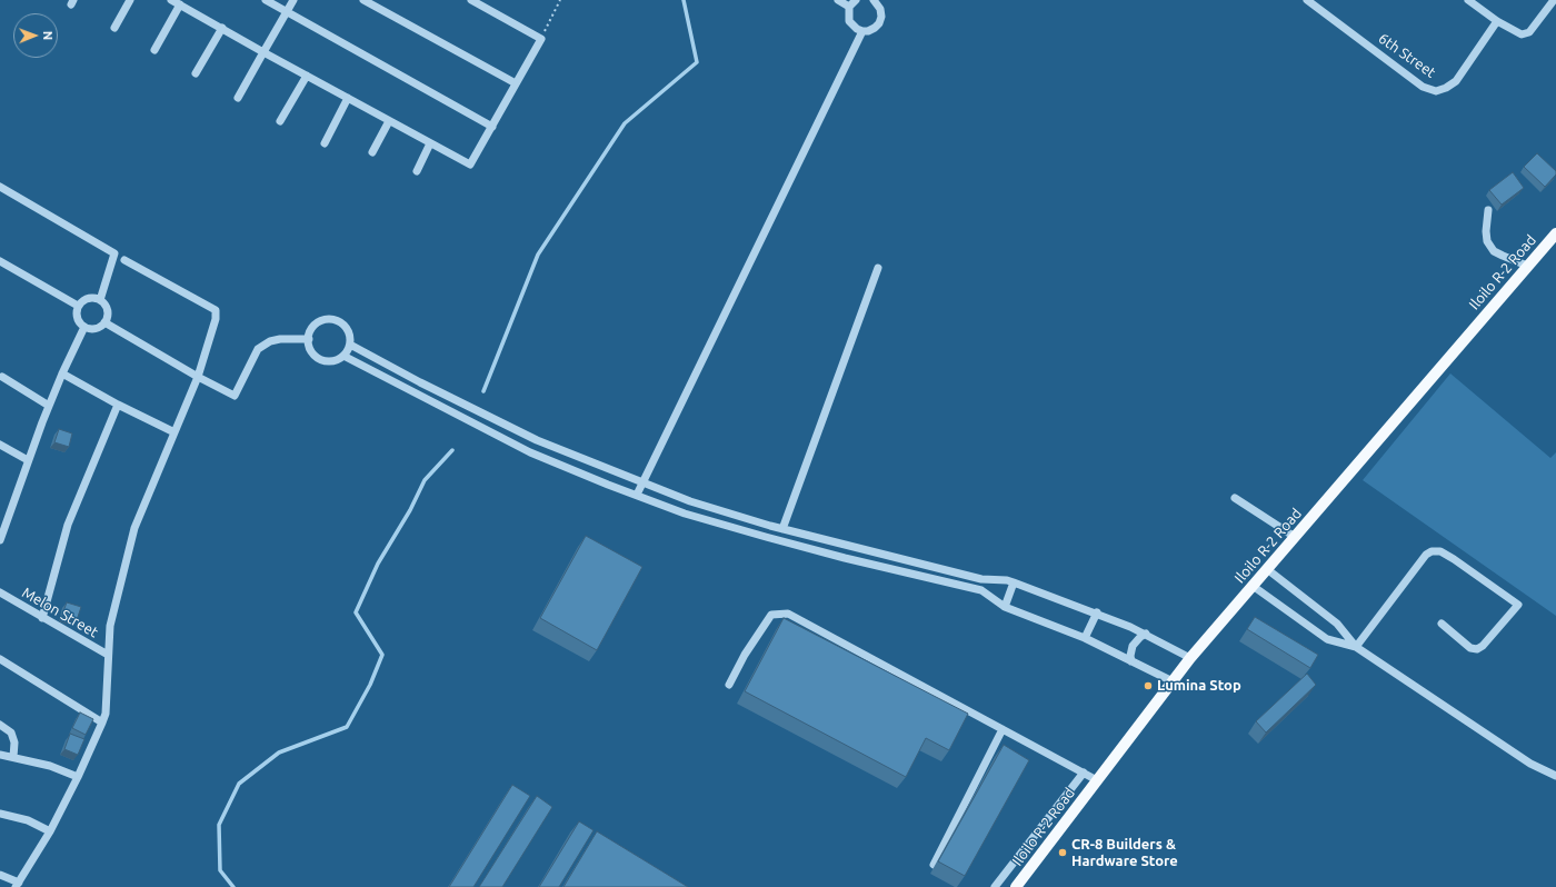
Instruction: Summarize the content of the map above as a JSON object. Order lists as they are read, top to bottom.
{
  "streets": {
    "main road": ["Iloilo R-2 Road"],
    "street": ["6th Street", "Melon Street"]
  },
  "places": ["Lumina Stop", "CR-8 Builders & Hardware Store"],
  "north": "right"
}
